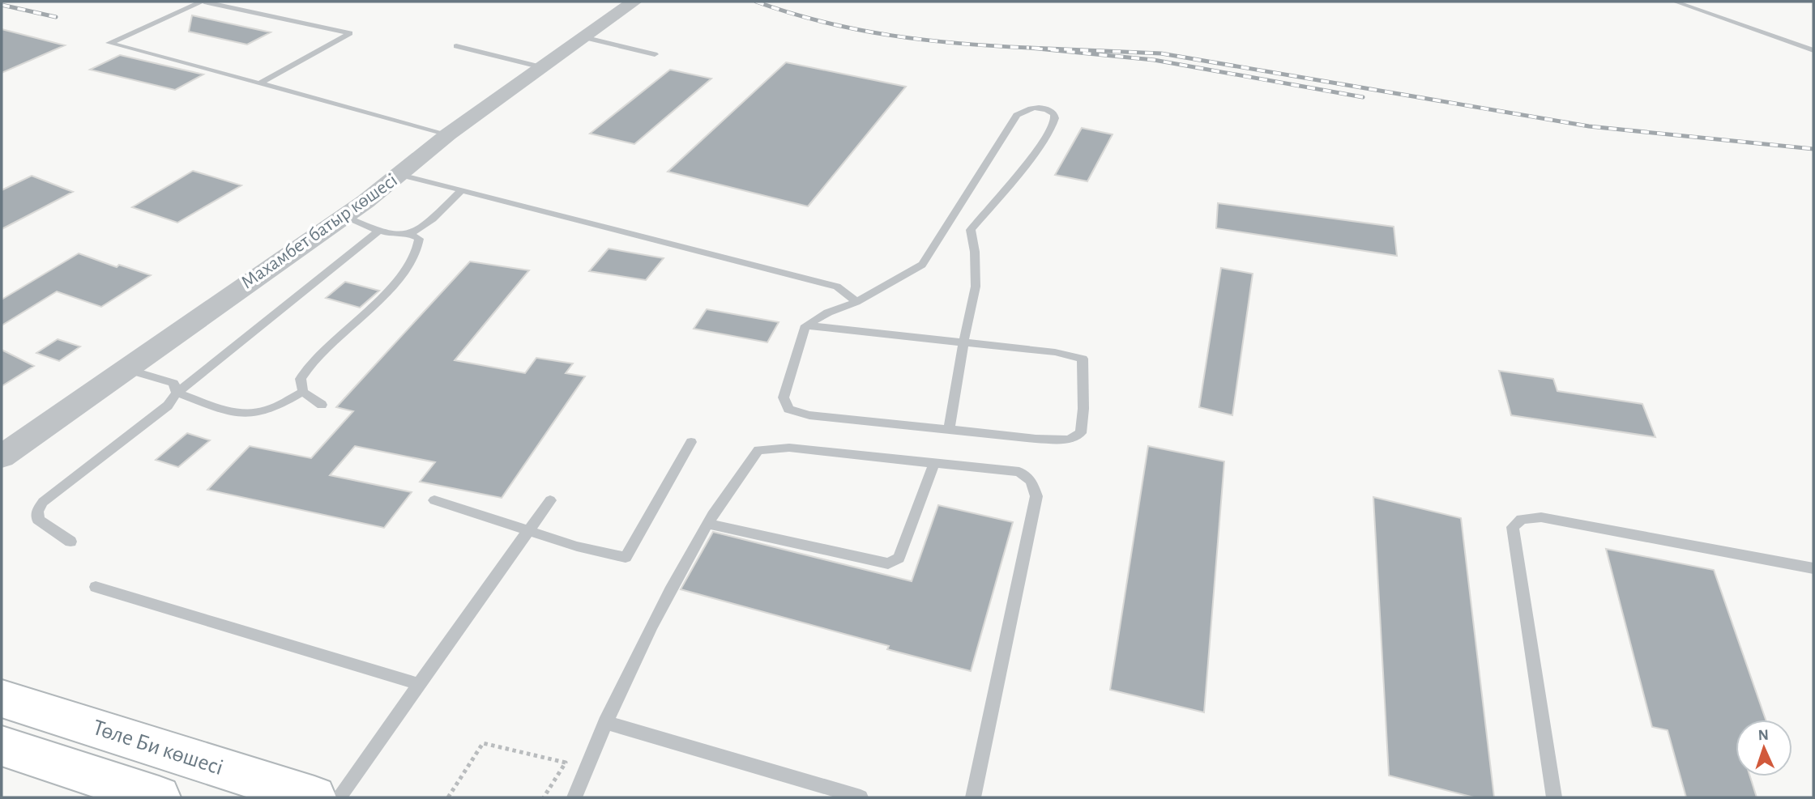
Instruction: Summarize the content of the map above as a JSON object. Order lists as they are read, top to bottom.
{
  "streets": {
    "main road": ["Төле Би көшесі"],
    "street": ["Махамбет батыр көшесі"]
  },
  "north": "top"
}
